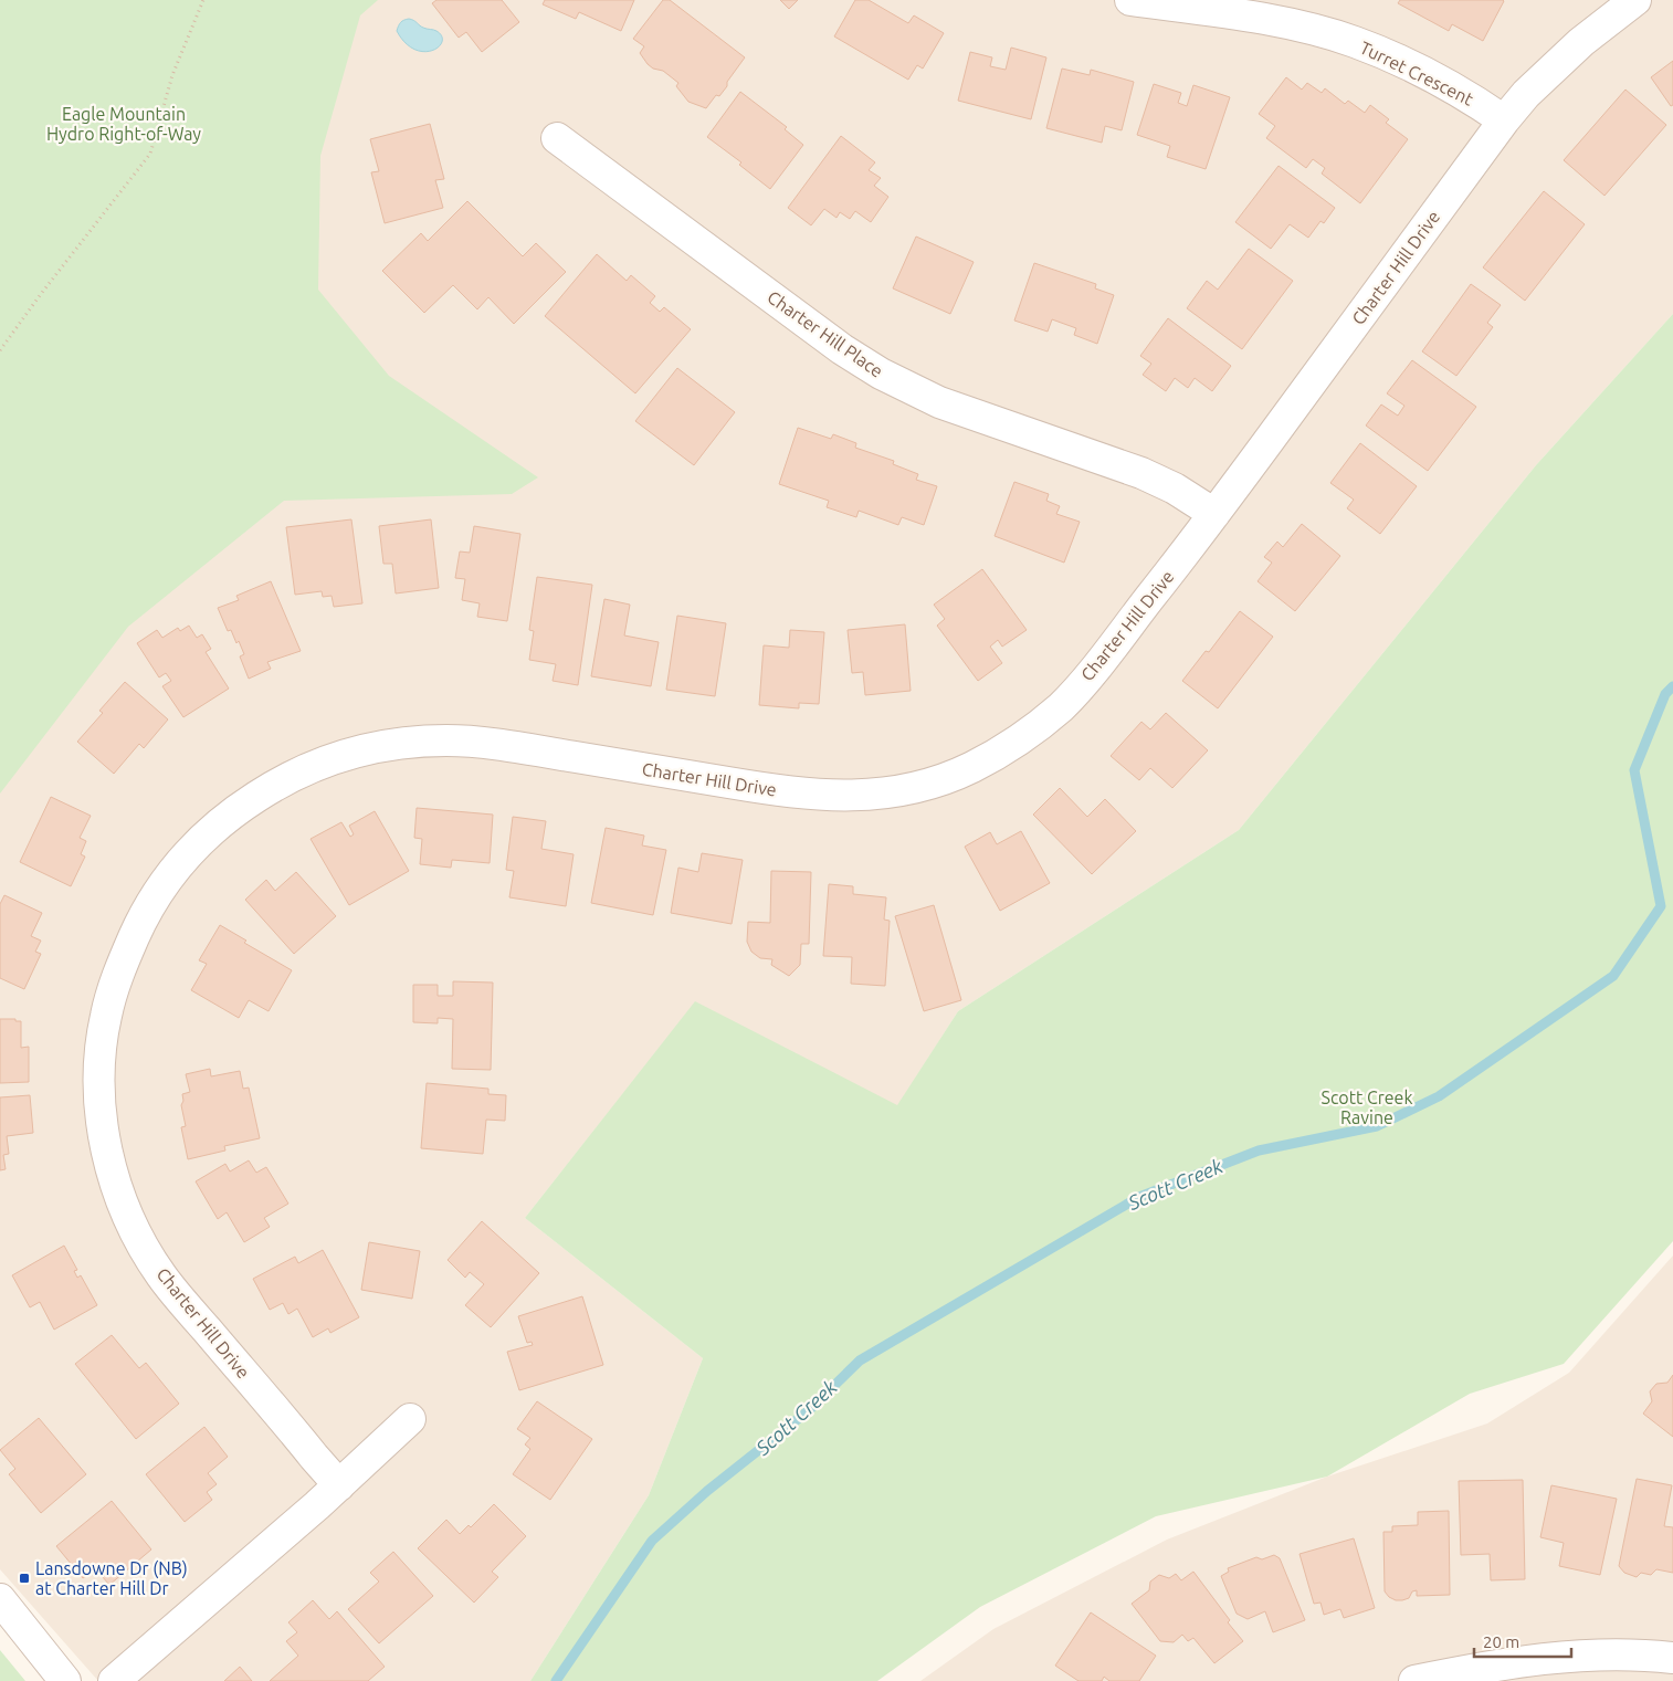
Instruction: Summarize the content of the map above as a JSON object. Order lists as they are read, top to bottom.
{
  "streets": {
    "street": ["Turret Crescent", "Charter Hill Drive", "Charter Hill Place"]
  },
  "crossings": [
    ["Turret Crescent", "Charter Hill Drive"],
    ["Charter Hill Drive", "Charter Hill Place"]
  ],
  "water": ["Scott Creek"],
  "parks": ["Eagle Mountain Hydro Right-of-Way", "Scott Creek Ravine"],
  "places": {
    "transit": ["Lansdowne Dr (NB) at Charter Hill Dr"]
  },
  "scale_bar": "20 m"
}
